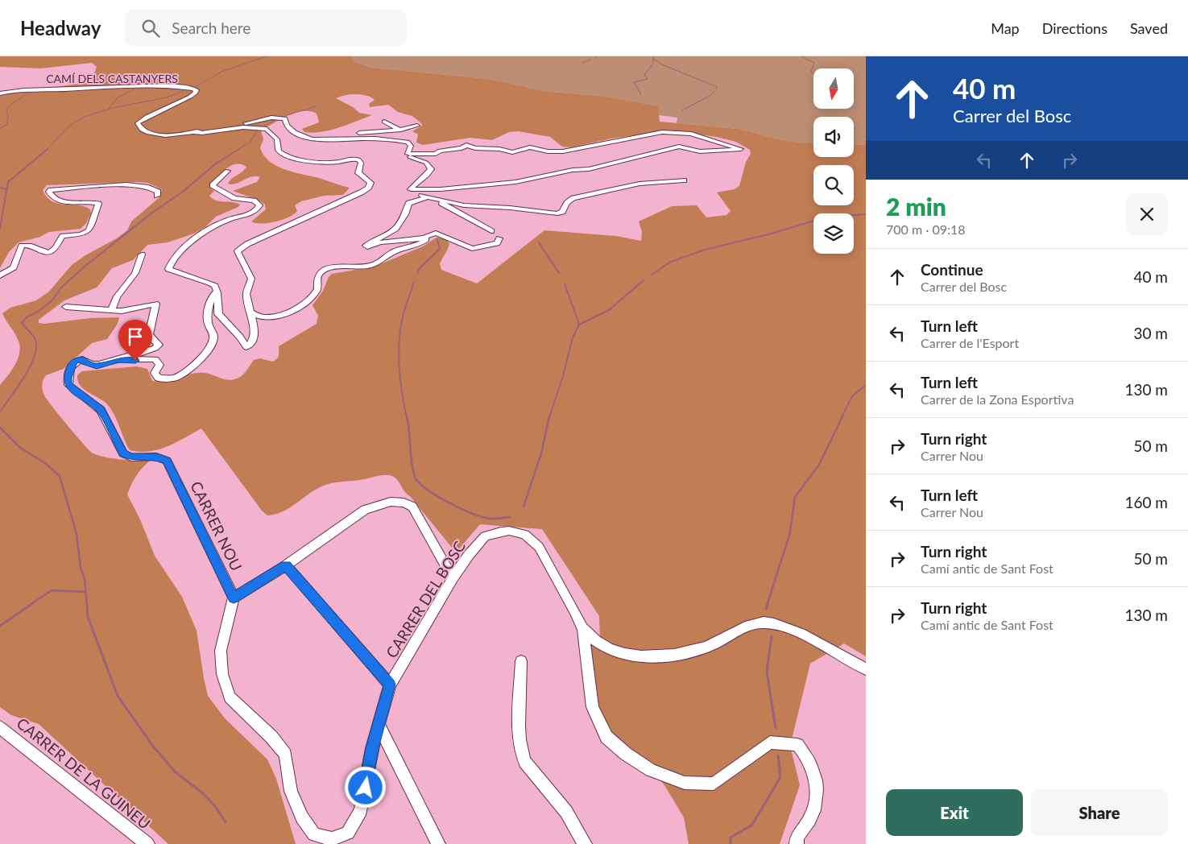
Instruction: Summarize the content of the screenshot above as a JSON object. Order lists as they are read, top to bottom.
{
  "streets": {
    "street": [
      "CAMÍ DELS CASTANYERS",
      "CARRER NOU",
      "CARRER DEL BOSC",
      "CARRER DE LA GUINEU"
    ]
  },
  "north": "bottom",
  "page": {
    "header": "Headway",
    "search": "Search here",
    "nav": ["Map", "Directions", "Saved"],
    "turn": ["40 m", "Carrer del Bosc"],
    "heading": ["2 min", "700 m · 09:18"],
    "list": [
      {
        "name": "Continue",
        "note": "Carrer del Bosc",
        "value": "40 m"
      },
      {
        "name": "Turn left",
        "note": "Carrer de l'Esport",
        "value": "30 m"
      },
      {
        "name": "Turn left",
        "note": "Carrer de la Zona Esportiva",
        "value": "130 m"
      },
      {
        "name": "Turn right",
        "note": "Carrer Nou",
        "value": "50 m"
      },
      {
        "name": "Turn left",
        "note": "Carrer Nou",
        "value": "160 m"
      },
      {
        "name": "Turn right",
        "note": "Camí antic de Sant Fost",
        "value": "50 m"
      },
      {
        "name": "Turn right",
        "note": "Camí antic de Sant Fost",
        "value": "130 m"
      }
    ],
    "buttons": ["Exit", "Share"]
  }
}
